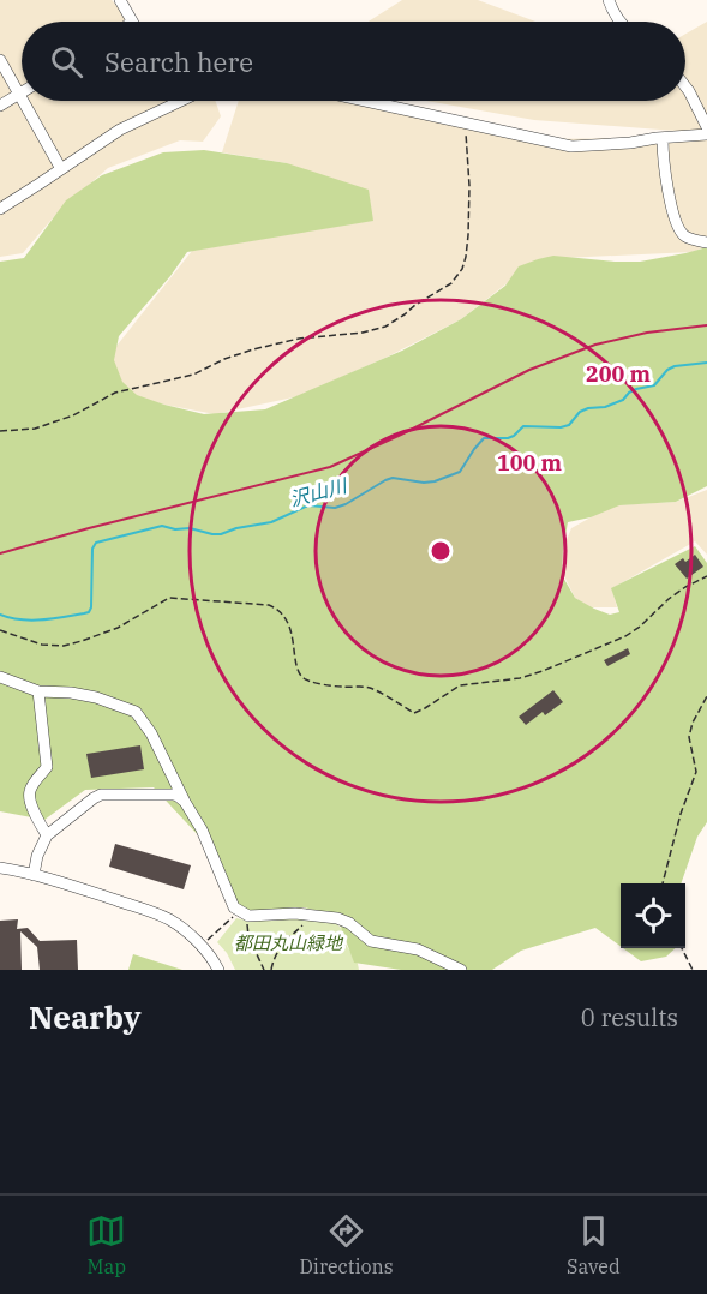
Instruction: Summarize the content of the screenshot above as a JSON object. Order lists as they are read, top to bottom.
{
  "water": ["沢山川"],
  "parks": ["都田丸山緑地"],
  "page": {
    "search": "Search here",
    "heading": ["Nearby", "0 results"],
    "nav": ["Map", "Directions", "Saved"]
  },
  "rings": ["200 m", "100 m"]
}
